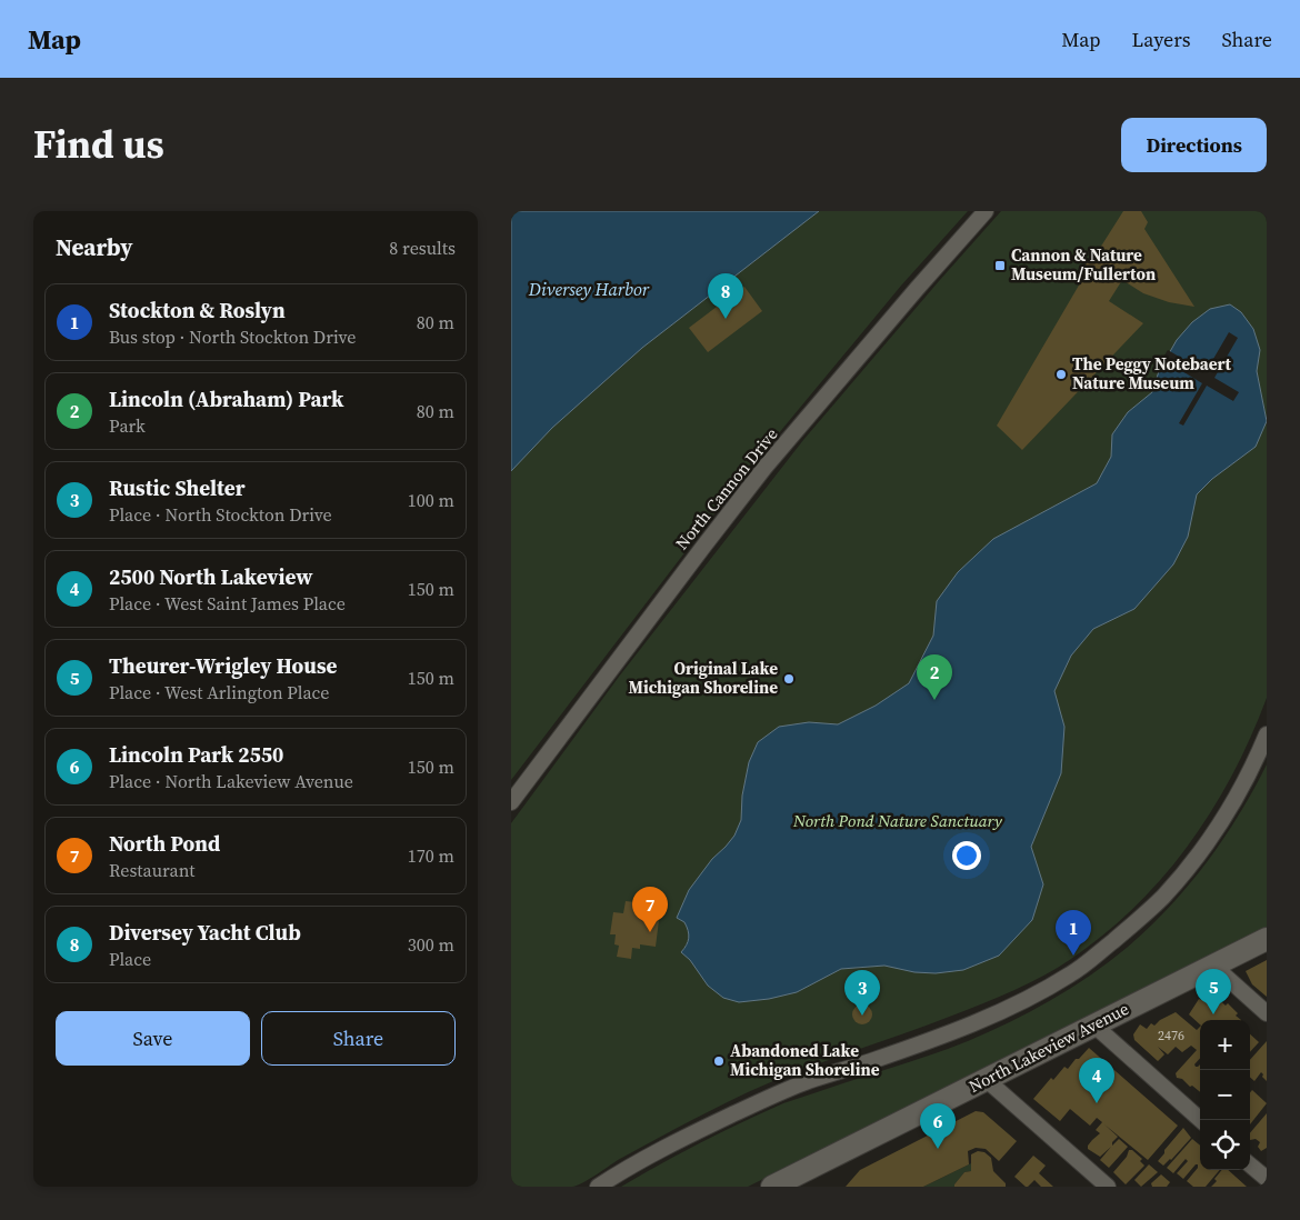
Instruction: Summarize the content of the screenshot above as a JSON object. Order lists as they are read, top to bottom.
{
  "streets": {
    "main road": ["North Lakeview Avenue"],
    "street": ["North Cannon Drive"]
  },
  "water": ["Diversey Harbor"],
  "parks": ["North Pond Nature Sanctuary"],
  "places": {
    "transit": ["Cannon & Nature Museum/Fullerton"],
    "other": ["The Peggy Notebaert Nature Museum", "Original Lake Michigan Shoreline", "Abandoned Lake Michigan Shoreline"]
  },
  "house_numbers": ["2476"],
  "page": {
    "header": "Map",
    "nav": ["Map", "Layers", "Share"],
    "title": "Find us",
    "buttons": [
      "Directions",
      ["Save", "Share"]
    ],
    "heading": ["Nearby", "8 results"],
    "pins": [
      "8",
      "2",
      "7",
      "1",
      "5",
      "3",
      "4",
      "6"
    ],
    "list": [
      {
        "mark": "1",
        "name": "Stockton & Roslyn",
        "note": "Bus stop · North Stockton Drive",
        "value": "80 m"
      },
      {
        "mark": "2",
        "name": "Lincoln (Abraham) Park",
        "note": "Park",
        "value": "80 m"
      },
      {
        "mark": "3",
        "name": "Rustic Shelter",
        "note": "Place · North Stockton Drive",
        "value": "100 m"
      },
      {
        "mark": "4",
        "name": "2500 North Lakeview",
        "note": "Place · West Saint James Place",
        "value": "150 m"
      },
      {
        "mark": "5",
        "name": "Theurer-Wrigley House",
        "note": "Place · West Arlington Place",
        "value": "150 m"
      },
      {
        "mark": "6",
        "name": "Lincoln Park 2550",
        "note": "Place · North Lakeview Avenue",
        "value": "150 m"
      },
      {
        "mark": "7",
        "name": "North Pond",
        "note": "Restaurant",
        "value": "170 m"
      },
      {
        "mark": "8",
        "name": "Diversey Yacht Club",
        "note": "Place",
        "value": "300 m"
      }
    ],
    "map_buttons": ["+", "−"]
  }
}
